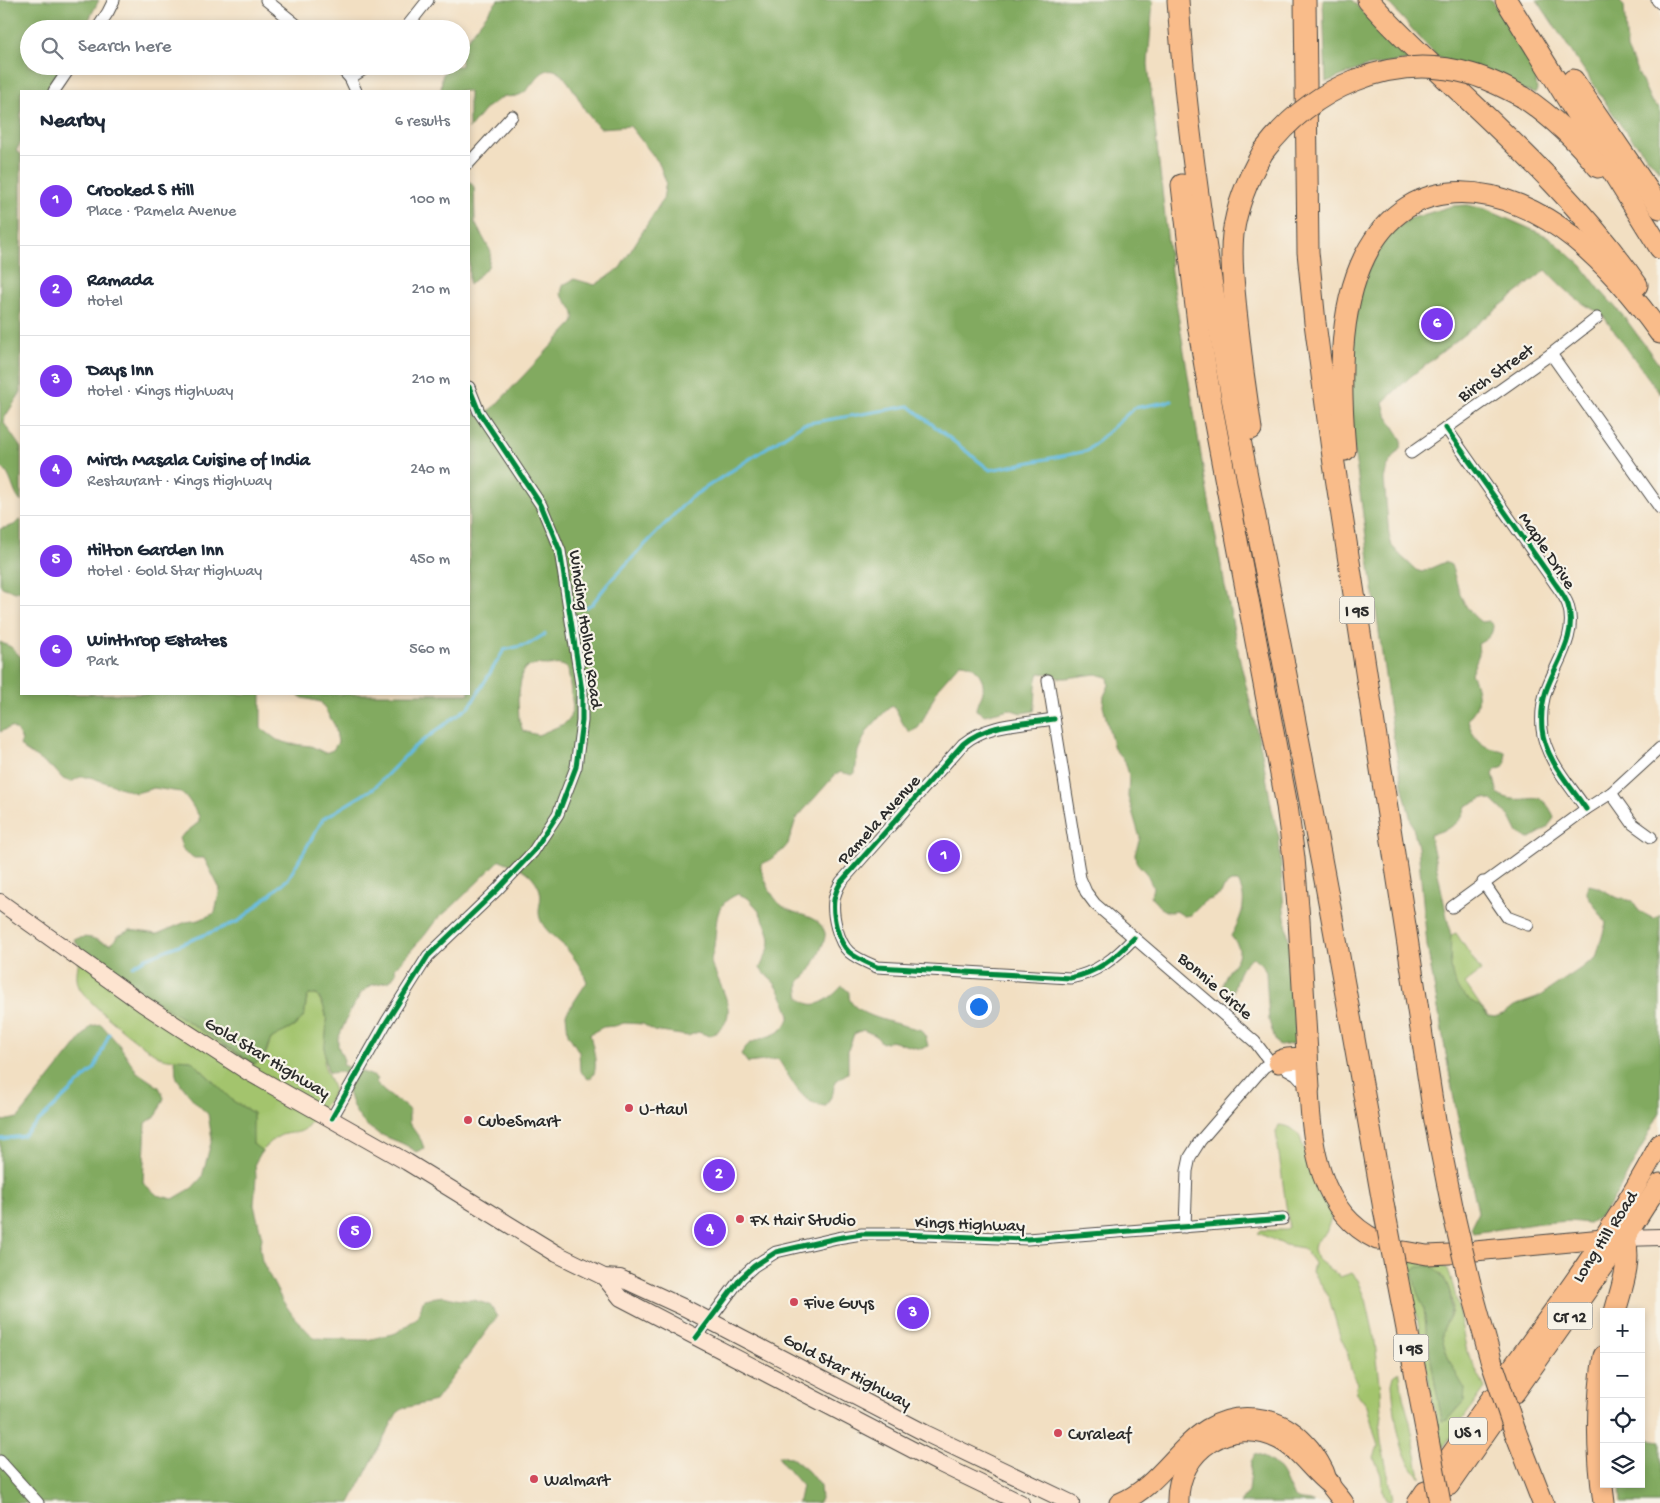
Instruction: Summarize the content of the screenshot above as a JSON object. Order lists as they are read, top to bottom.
{
  "streets": {
    "highway": [
      "I 95",
      "Long Hill Road",
      "CT 12",
      "US 1"
    ],
    "main road": ["Gold Star Highway"],
    "street": [
      "Birch Street",
      "Maple Drive",
      "Winding Hollow Road",
      "Pamela Avenue",
      "Bonnie Circle",
      "Kings Highway"
    ]
  },
  "crossings": [
    ["Birch Street", "Maple Drive"],
    ["Winding Hollow Road", "Gold Star Highway"],
    ["Pamela Avenue", "Bonnie Circle"],
    ["Gold Star Highway", "Kings Highway"]
  ],
  "places": [
    "U-Haul",
    "CubeSmart",
    "FX Hair Studio",
    "Five Guys",
    "Curaleaf",
    "Walmart"
  ],
  "page": {
    "search": "Search here",
    "heading": ["Nearby", "6 results"],
    "list": [
      {
        "mark": "1",
        "name": "Crooked S Hill",
        "note": "Place · Pamela Avenue",
        "value": "100 m"
      },
      {
        "mark": "2",
        "name": "Ramada",
        "note": "Hotel",
        "value": "210 m"
      },
      {
        "mark": "3",
        "name": "Days Inn",
        "note": "Hotel · Kings Highway",
        "value": "210 m"
      },
      {
        "mark": "4",
        "name": "Mirch Masala Cuisine of India",
        "note": "Restaurant · Kings Highway",
        "value": "240 m"
      },
      {
        "mark": "5",
        "name": "Hilton Garden Inn",
        "note": "Hotel · Gold Star Highway",
        "value": "450 m"
      },
      {
        "mark": "6",
        "name": "Winthrop Estates",
        "note": "Park",
        "value": "560 m"
      }
    ],
    "pins": [
      "6",
      "1",
      "2",
      "4",
      "5",
      "3"
    ],
    "map_buttons": ["+", "−"]
  }
}
